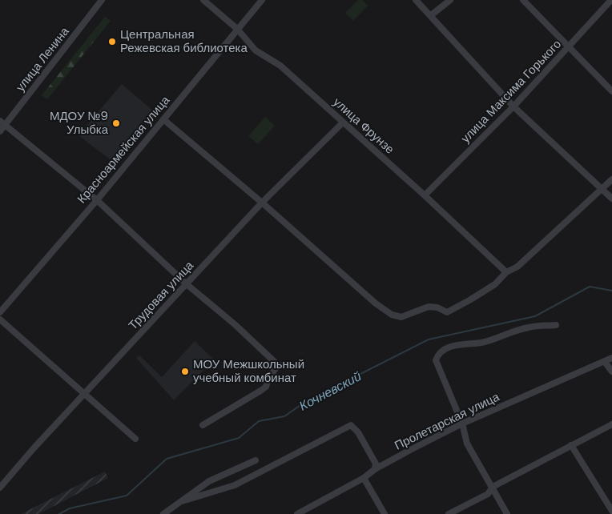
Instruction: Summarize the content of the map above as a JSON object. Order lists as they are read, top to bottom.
{
  "streets": {
    "street": [
      "улица Ленина",
      "улица Максима Горького",
      "улица Фрунзе",
      "Красноармейская улица",
      "Трудовая улица",
      "Пролетарская улица"
    ]
  },
  "crossings": [
    ["улица Максима Горького", "улица Фрунзе"],
    ["улица Фрунзе", "Красноармейская улица"],
    ["улица Фрунзе", "Трудовая улица"]
  ],
  "water": ["Кочневский"],
  "places": ["Центральная Режевская библиотека", "МДОУ №9 Улыбка", "МОУ Межшкольный учебный комбинат"]
}
